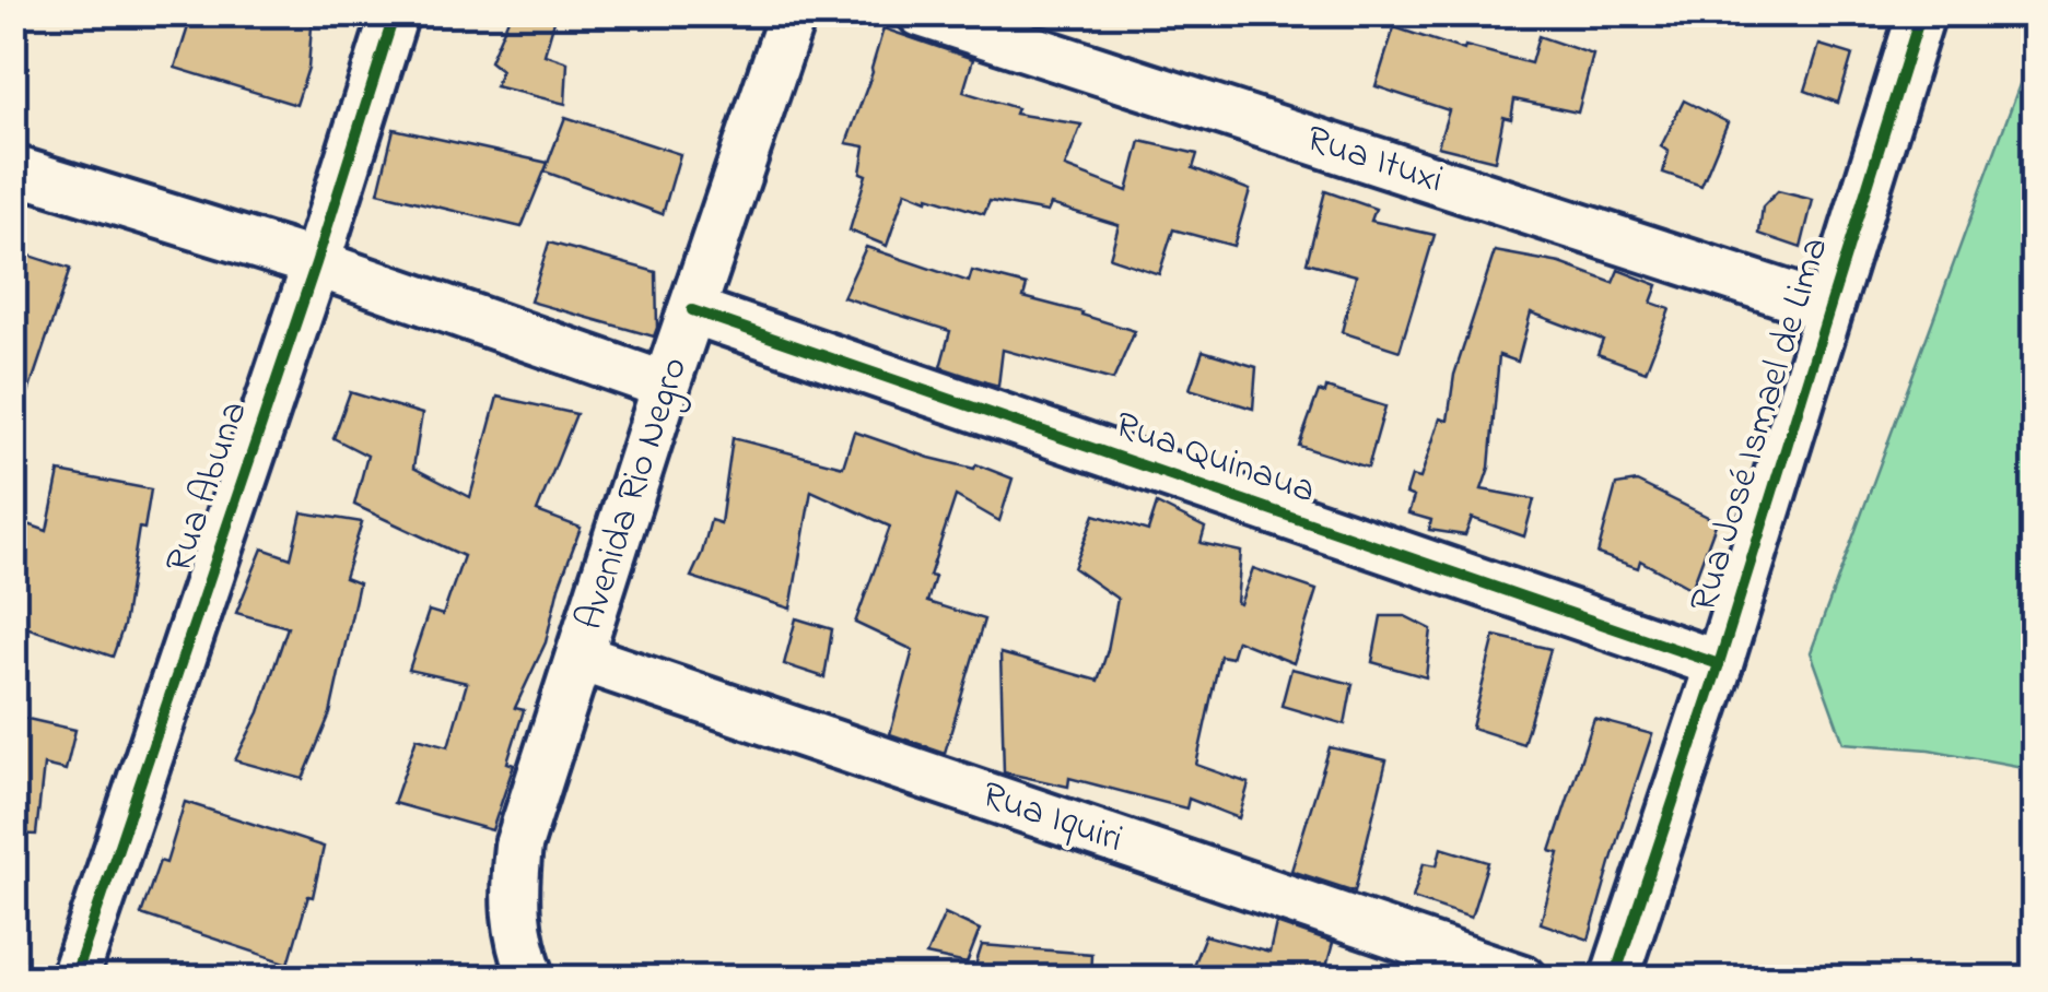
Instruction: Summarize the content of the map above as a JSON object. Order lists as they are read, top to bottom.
{
  "streets": {
    "street": [
      "Rua Ituxi",
      "Rua José Ismael de Lima",
      "Rua Quinaua",
      "Rua Abuna",
      "Avenida Rio Negro",
      "Rua Iquiri"
    ]
  },
  "crossings": [
    ["Rua Ituxi", "Rua José Ismael de Lima"],
    ["Rua José Ismael de Lima", "Rua Quinaua"],
    ["Rua Quinaua", "Avenida Rio Negro"],
    ["Avenida Rio Negro", "Rua Iquiri"]
  ]
}
